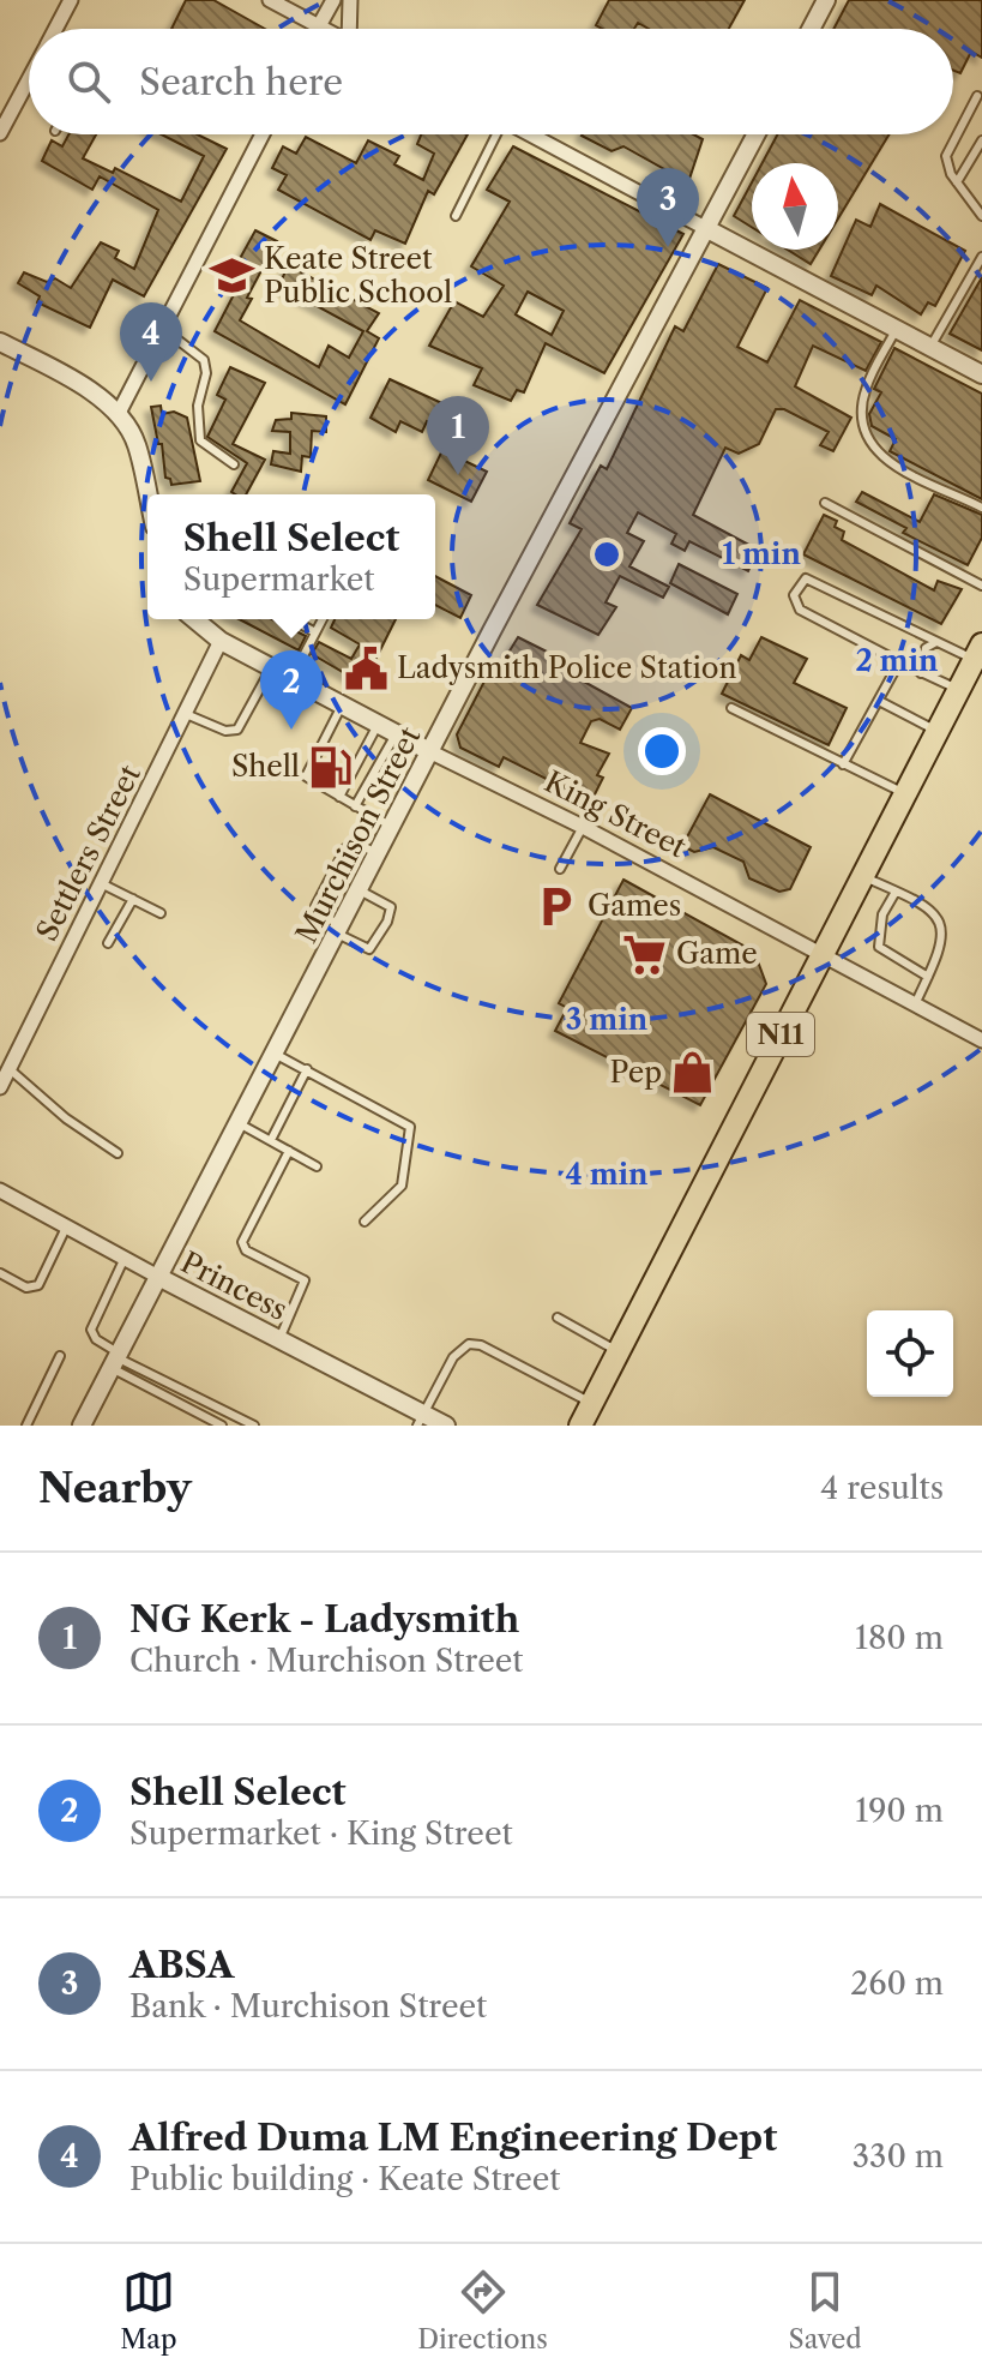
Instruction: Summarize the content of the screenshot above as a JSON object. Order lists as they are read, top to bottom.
{
  "streets": {
    "highway": ["N11"],
    "street": [
      "King Street",
      "Murchison Street",
      "Settlers Street",
      "Princess"
    ]
  },
  "crossings": [
    ["King Street", "Murchison Street"],
    ["King Street", "Settlers Street"],
    ["King Street", "N11"],
    ["Murchison Street", "Princess"]
  ],
  "places": {
    "school or university": ["Keate Street Public School"],
    "public building": ["Ladysmith Police Station"],
    "fuel station": ["Shell"],
    "parking": ["Games"],
    "supermarket": ["Game"],
    "shop": ["Pep"]
  },
  "north": "top",
  "page": {
    "search": "Search here",
    "pins": [
      "3",
      "4",
      "1",
      "2"
    ],
    "popup": ["Shell Select", "Supermarket"],
    "heading": ["Nearby", "4 results"],
    "list": [
      {
        "mark": "1",
        "name": "NG Kerk - Ladysmith",
        "note": "Church · Murchison Street",
        "value": "180 m"
      },
      {
        "mark": "2",
        "name": "Shell Select",
        "note": "Supermarket · King Street",
        "value": "190 m"
      },
      {
        "mark": "3",
        "name": "ABSA",
        "note": "Bank · Murchison Street",
        "value": "260 m"
      },
      {
        "mark": "4",
        "name": "Alfred Duma LM Engineering Dept",
        "note": "Public building · Keate Street",
        "value": "330 m"
      }
    ],
    "nav": ["Map", "Directions", "Saved"]
  },
  "rings": [
    "1 min",
    "2 min",
    "3 min",
    "4 min"
  ]
}
